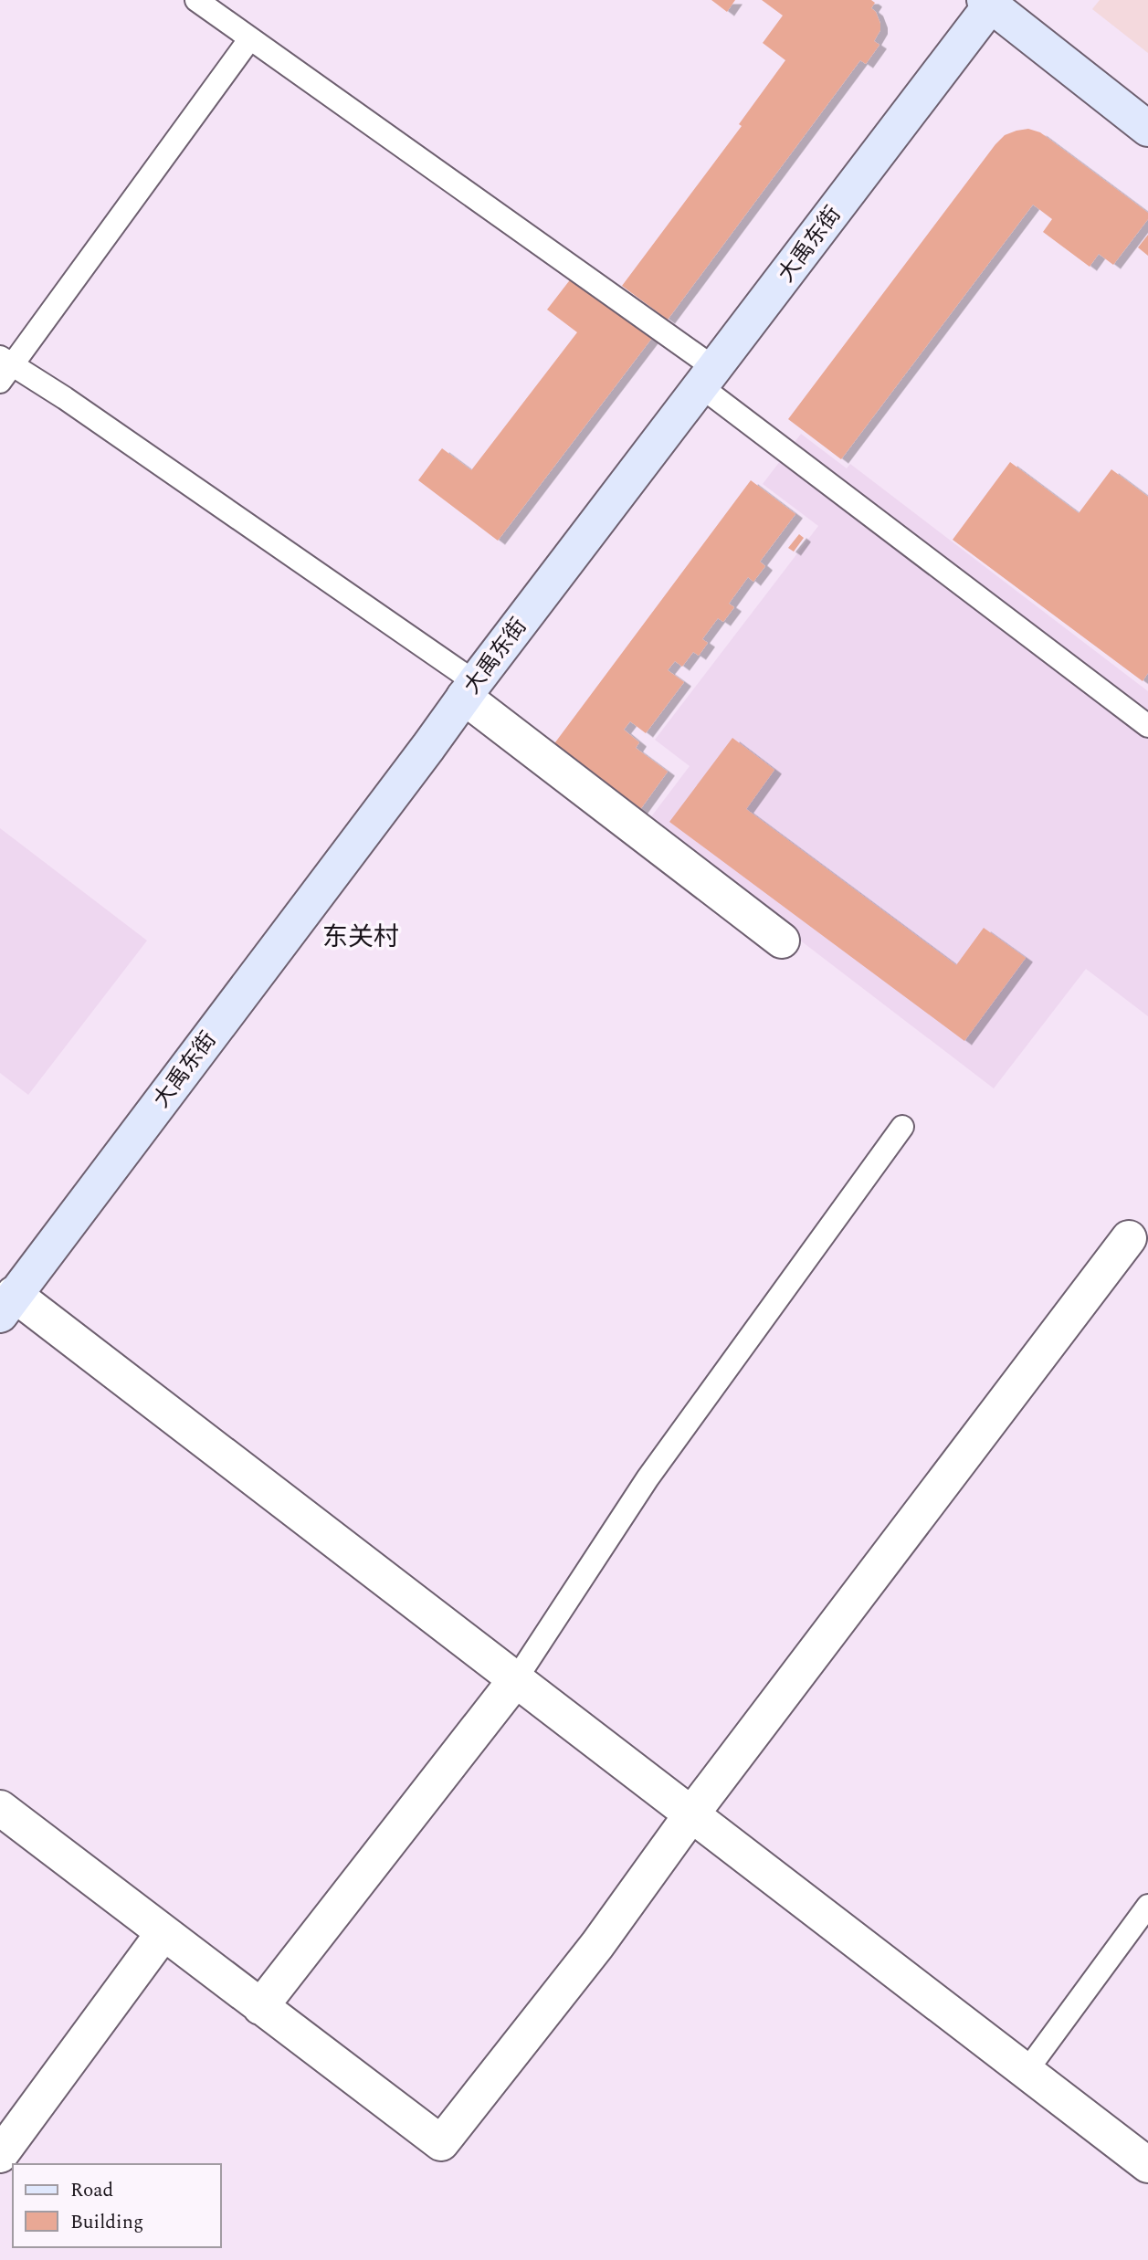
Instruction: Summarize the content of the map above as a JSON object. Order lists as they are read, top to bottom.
{
  "streets": {
    "street": ["大禹东街"]
  },
  "districts": ["东关村"],
  "legend": ["Road", "Building"]
}
